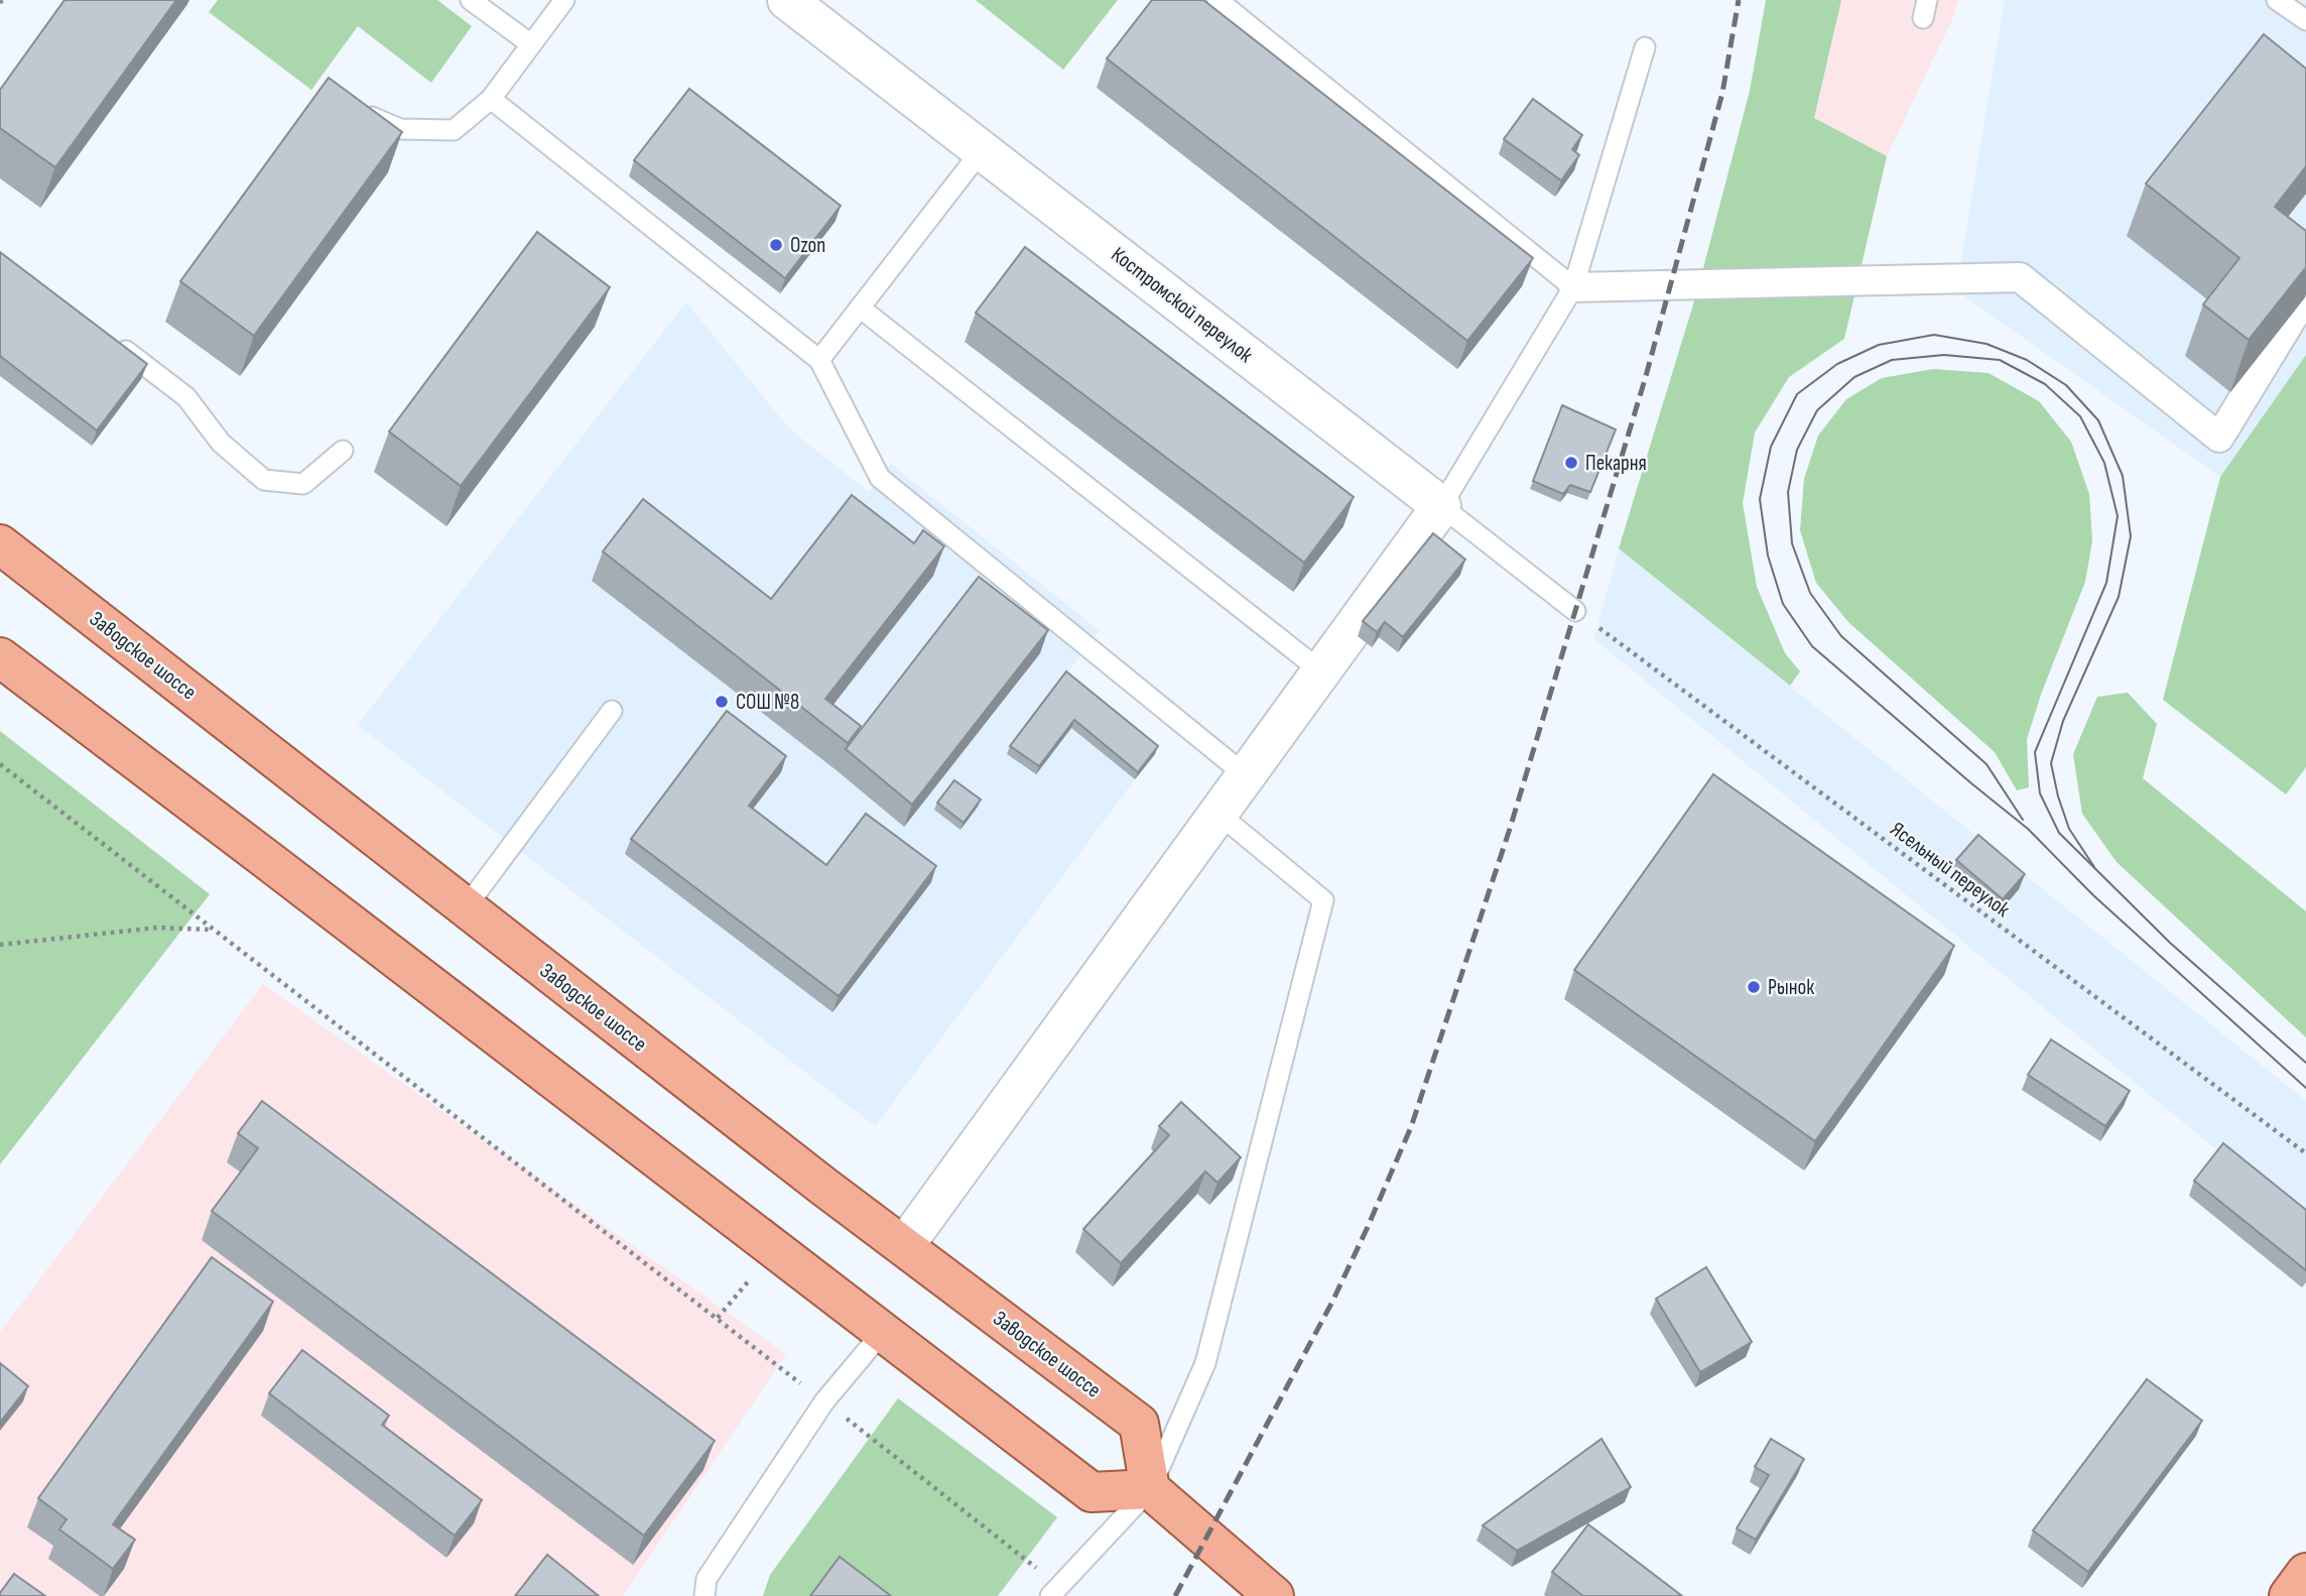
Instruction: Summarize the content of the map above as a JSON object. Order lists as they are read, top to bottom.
{
  "streets": {
    "main road": ["Заводское шоссе"],
    "street": ["Костромской переулок"],
    "path": ["Ясельный переулок"]
  },
  "crossings": [
    ["Костромской переулок", "Ясельный переулок"]
  ],
  "places": [
    "Ozon",
    "Пекарня",
    "СОШ №8",
    "Рынок"
  ]
}
